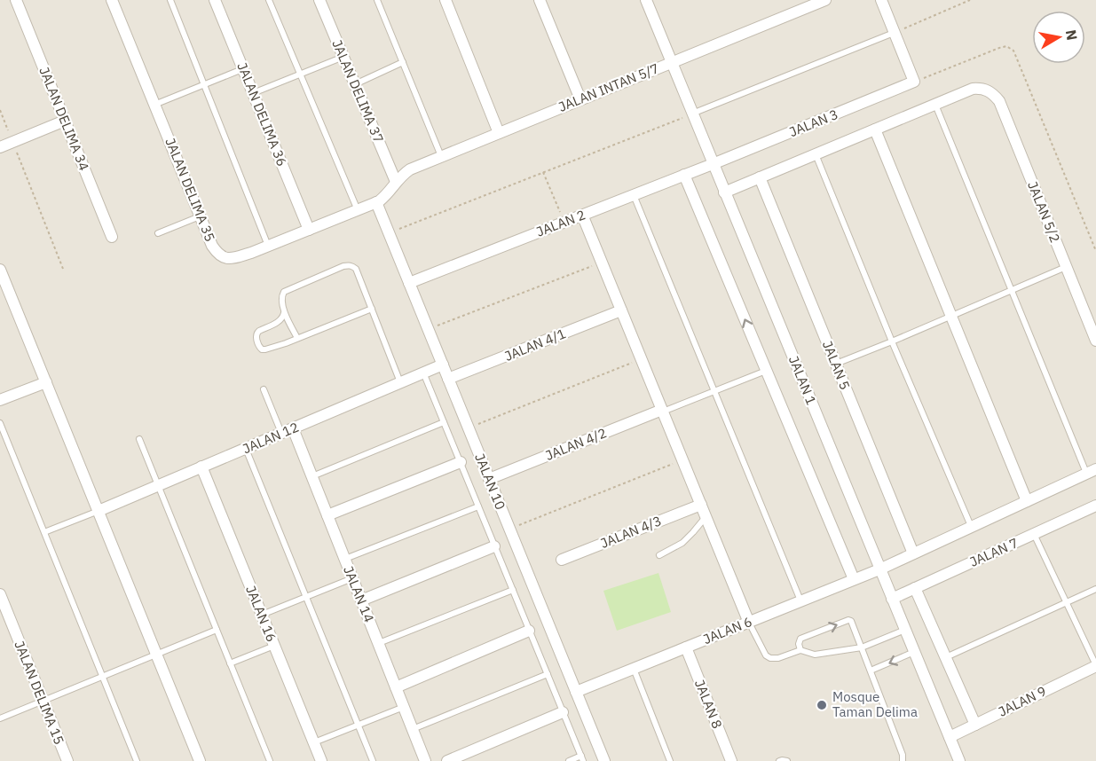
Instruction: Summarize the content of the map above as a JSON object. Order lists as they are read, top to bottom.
{
  "streets": {
    "street": [
      "JALAN INTAN 5/7",
      "JALAN DELIMA 37",
      "JALAN DELIMA 36",
      "JALAN DELIMA 34",
      "JALAN 3",
      "JALAN DELIMA 35",
      "JALAN 5/2",
      "JALAN 2",
      "JALAN 4/1",
      "JALAN 5",
      "JALAN 1",
      "JALAN 12",
      "JALAN 4/2",
      "JALAN 10",
      "JALAN 4/3",
      "JALAN 7",
      "JALAN 14",
      "JALAN 16",
      "JALAN 6",
      "JALAN DELIMA 15",
      "JALAN 9",
      "JALAN 8"
    ]
  },
  "crossings": [
    ["JALAN INTAN 5/7", "JALAN DELIMA 37"],
    ["JALAN INTAN 5/7", "JALAN DELIMA 35"],
    ["JALAN INTAN 5/7", "JALAN 1"],
    ["JALAN DELIMA 37", "JALAN DELIMA 35"],
    ["JALAN DELIMA 36", "JALAN DELIMA 35"],
    ["JALAN 3", "JALAN 2"],
    ["JALAN 3", "JALAN 1"],
    ["JALAN DELIMA 35", "JALAN 10"],
    ["JALAN 2", "JALAN 1"],
    ["JALAN 2", "JALAN 10"],
    ["JALAN 4/1", "JALAN 10"],
    ["JALAN 5", "JALAN 6"],
    ["JALAN 1", "JALAN 7"],
    ["JALAN 1", "JALAN 6"],
    ["JALAN 1", "JALAN 9"],
    ["JALAN 12", "JALAN 10"],
    ["JALAN 12", "JALAN 14"],
    ["JALAN 12", "JALAN 16"],
    ["JALAN 4/2", "JALAN 10"],
    ["JALAN 10", "JALAN 6"],
    ["JALAN 6", "JALAN 8"]
  ],
  "places": ["Mosque Taman Delima"],
  "north": "right"
}
